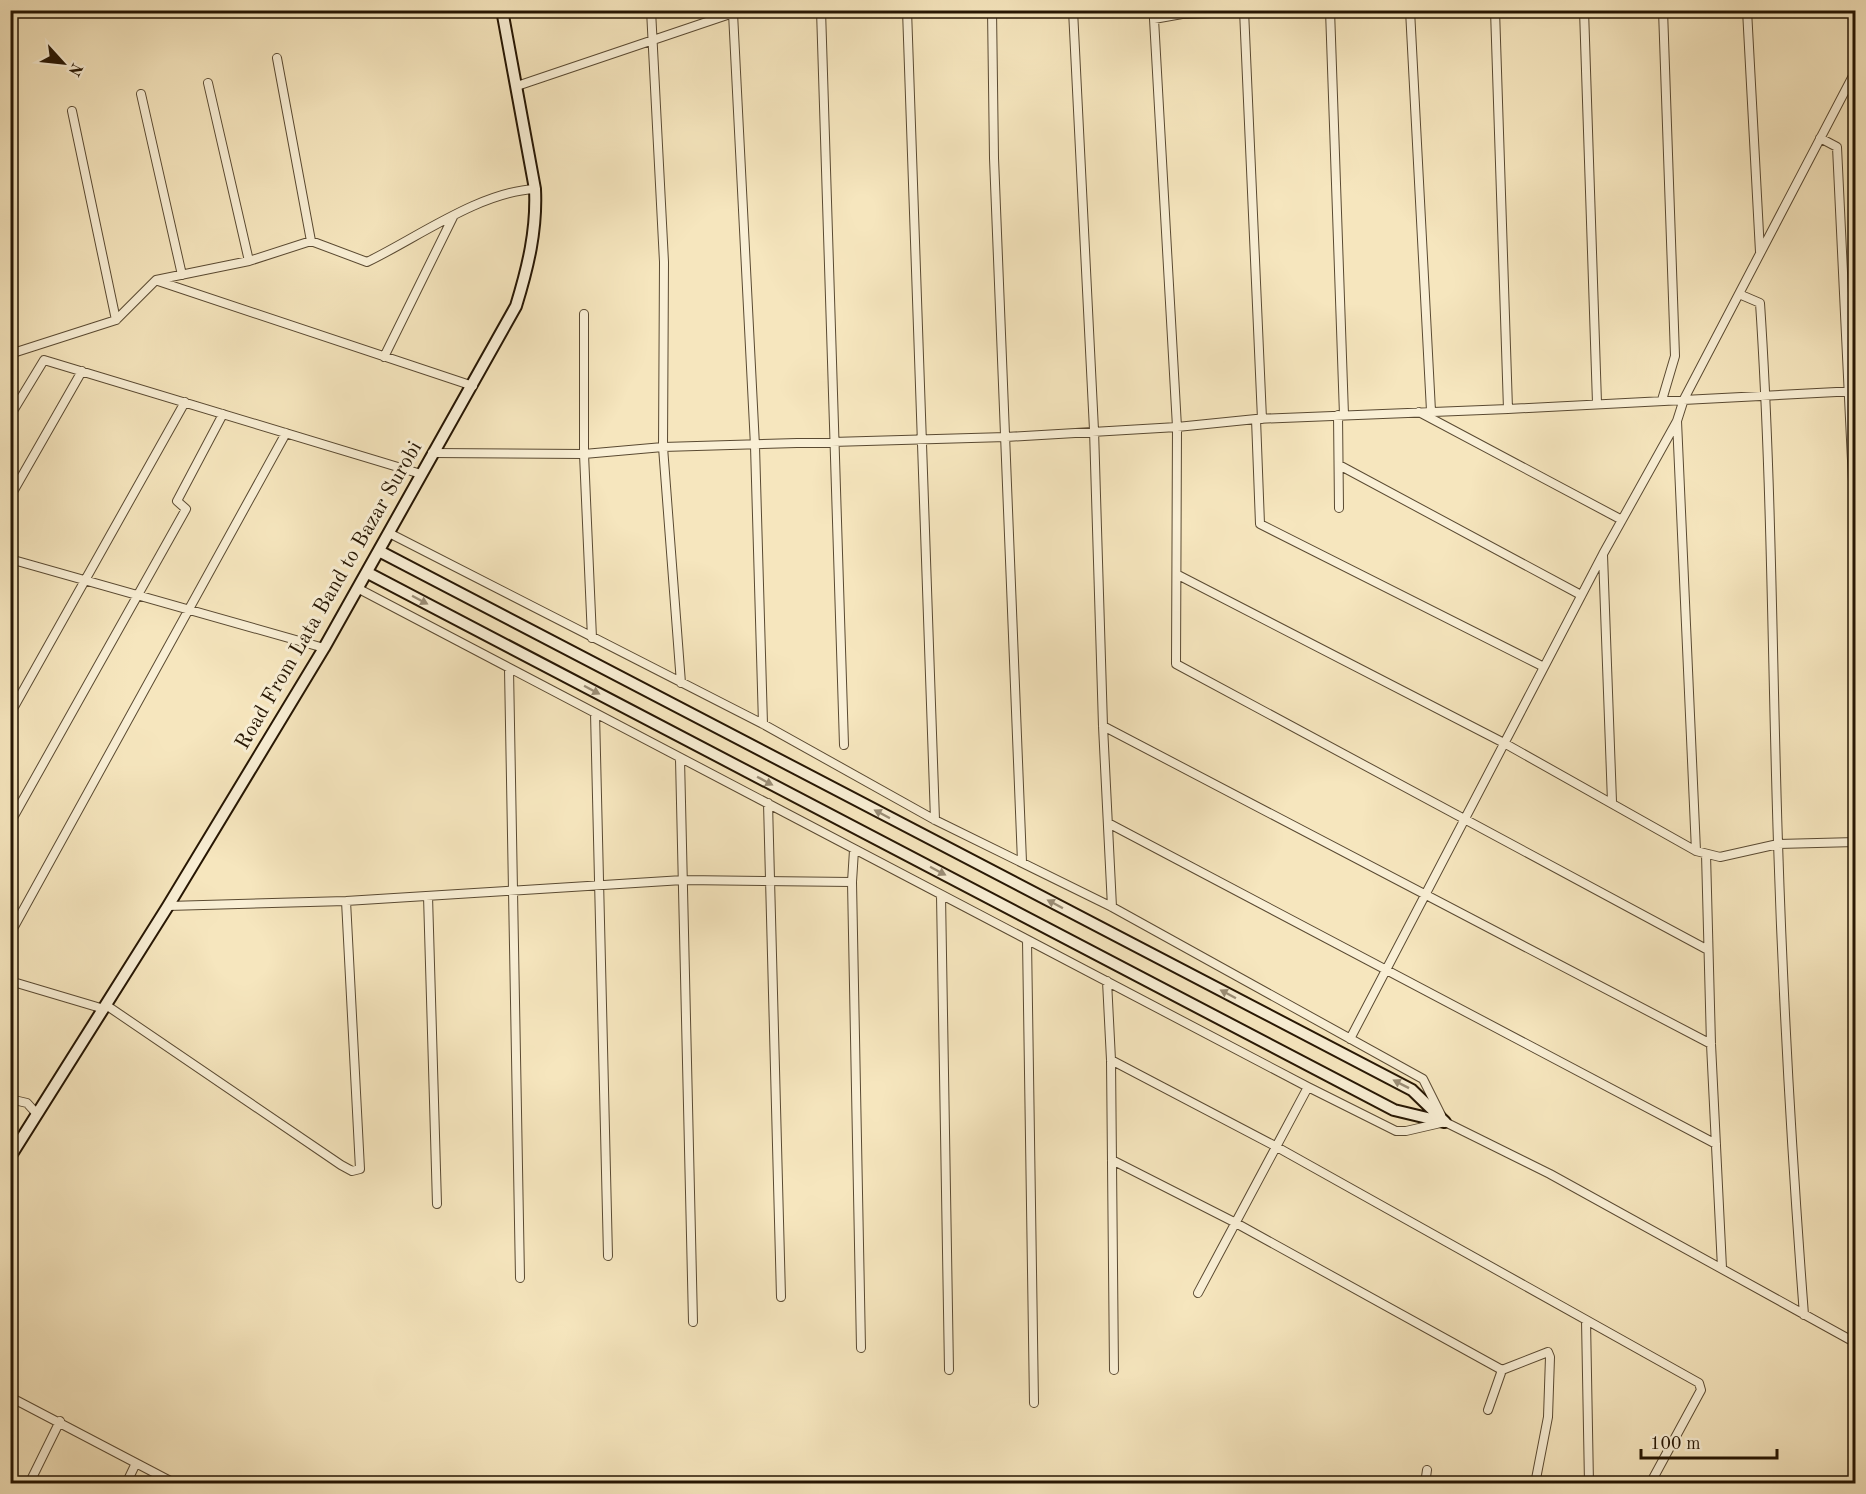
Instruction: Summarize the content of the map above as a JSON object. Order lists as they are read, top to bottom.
{
  "streets": {
    "street": ["Road From Lata Band to Bazar Surobi"]
  },
  "scale_bar": "100 m",
  "north": "bottom right"
}
